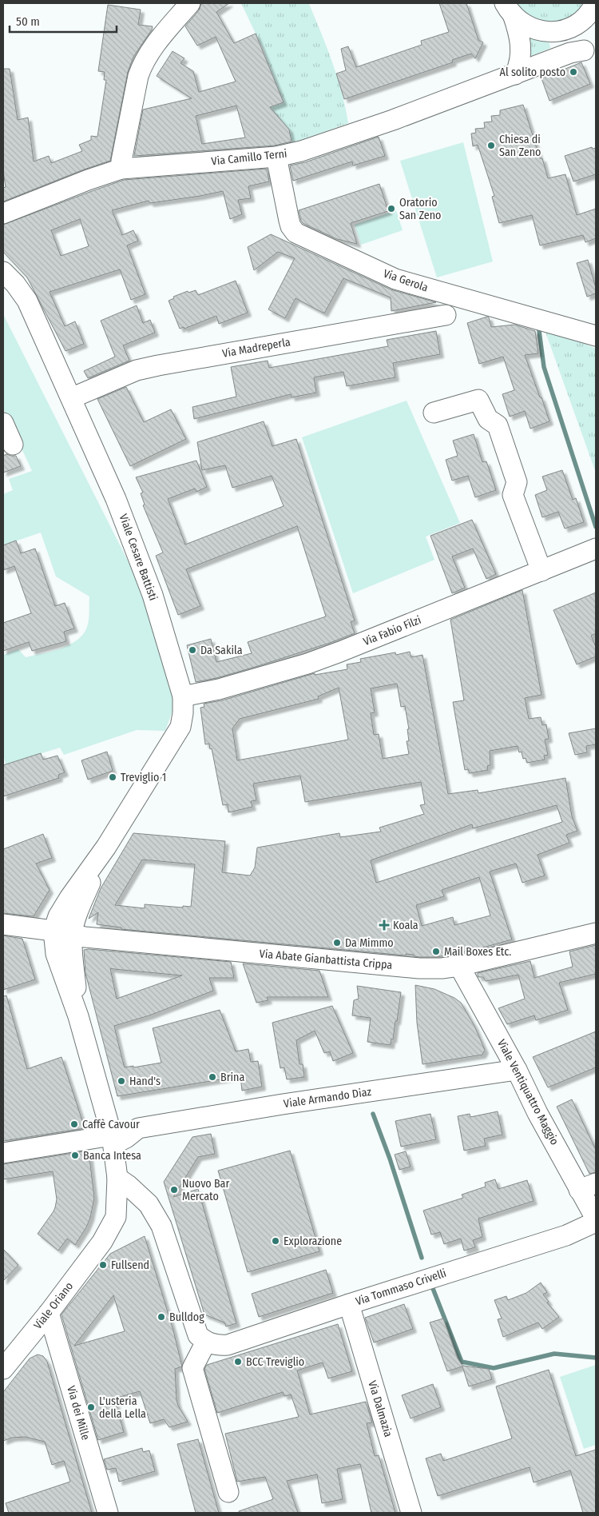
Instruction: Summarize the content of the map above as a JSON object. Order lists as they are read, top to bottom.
{
  "streets": {
    "street": [
      "Via Camillo Terni",
      "Via Gerola",
      "Via Madreperla",
      "Viale Cesare Battisti",
      "Via Fabio Filzi",
      "Via Abate Gianbattista Crippa",
      "Viale Ventiquattro Maggio",
      "Viale Armando Diaz",
      "Via Tommaso Crivelli",
      "Viale Oriano",
      "Via Dalmazia",
      "Via dei Mille"
    ]
  },
  "crossings": [
    ["Via Camillo Terni", "Via Gerola"],
    ["Via Madreperla", "Viale Cesare Battisti"],
    ["Viale Cesare Battisti", "Via Fabio Filzi"],
    ["Viale Cesare Battisti", "Via Abate Gianbattista Crippa"],
    ["Viale Cesare Battisti", "Viale Oriano"],
    ["Via Abate Gianbattista Crippa", "Viale Ventiquattro Maggio"],
    ["Via Abate Gianbattista Crippa", "Viale Oriano"],
    ["Viale Ventiquattro Maggio", "Viale Armando Diaz"],
    ["Viale Armando Diaz", "Viale Oriano"],
    ["Via Tommaso Crivelli", "Via Dalmazia"],
    ["Viale Oriano", "Via dei Mille"]
  ],
  "places": {
    "other": [
      "Al solito posto",
      "Chiesa di San Zeno",
      "Oratorio San Zeno",
      "Da Sakila",
      "Treviglio 1",
      "Da Mimmo",
      "Mail Boxes Etc.",
      "Brina",
      "Hand's",
      "Caffè Cavour",
      "Banca Intesa",
      "Nuovo Bar Mercato",
      "Explorazione",
      "Fullsend",
      "Bulldog",
      "BCC Treviglio",
      "L'usteria della Lella"
    ],
    "health": ["Koala"]
  },
  "scale_bar": "50 m"
}
